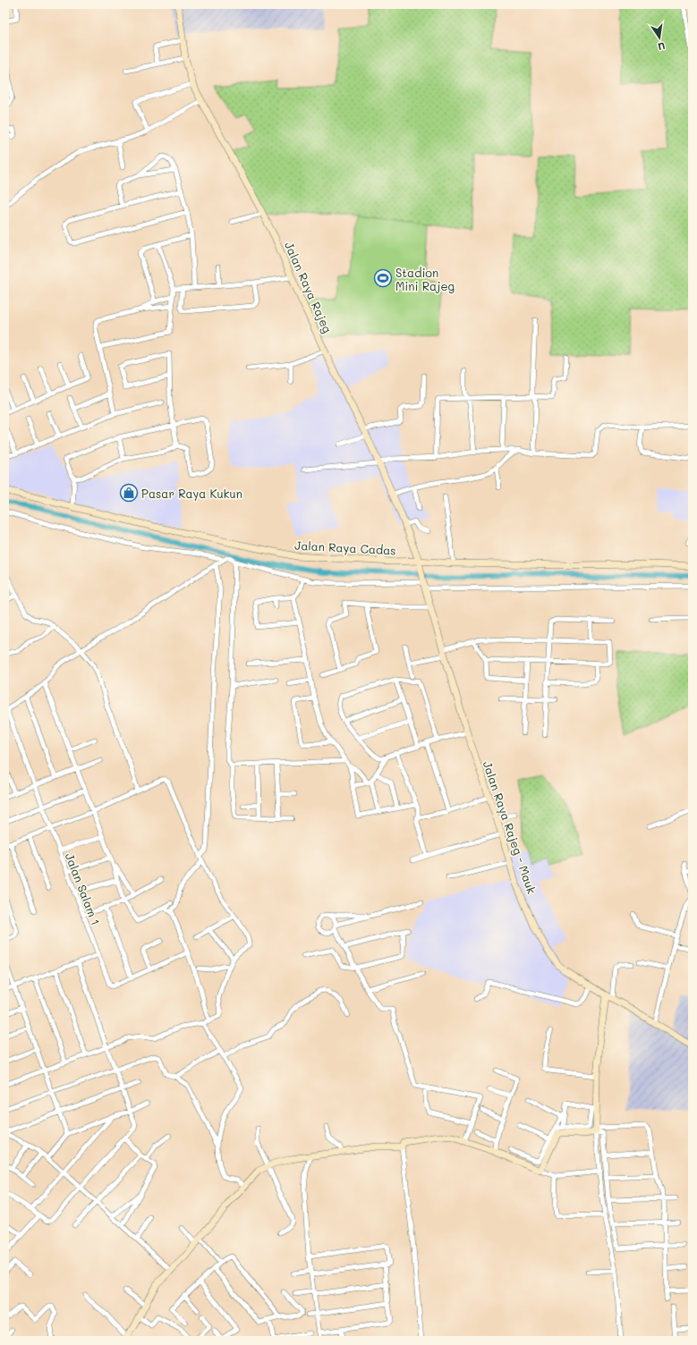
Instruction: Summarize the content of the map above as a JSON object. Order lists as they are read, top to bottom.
{
  "streets": {
    "street": [
      "Jalan Raya Rajeg",
      "Jalan Raya Cadas",
      "Jalan Raya Rajeg - Mauk",
      "Jalan Salam 1"
    ]
  },
  "crossings": [
    ["Jalan Raya Rajeg", "Jalan Raya Cadas"],
    ["Jalan Raya Rajeg", "Jalan Raya Rajeg - Mauk"]
  ],
  "places": {
    "sports": ["Stadion Mini Rajeg"],
    "shop": ["Pasar Raya Kukun"]
  },
  "north": "bottom"
}
